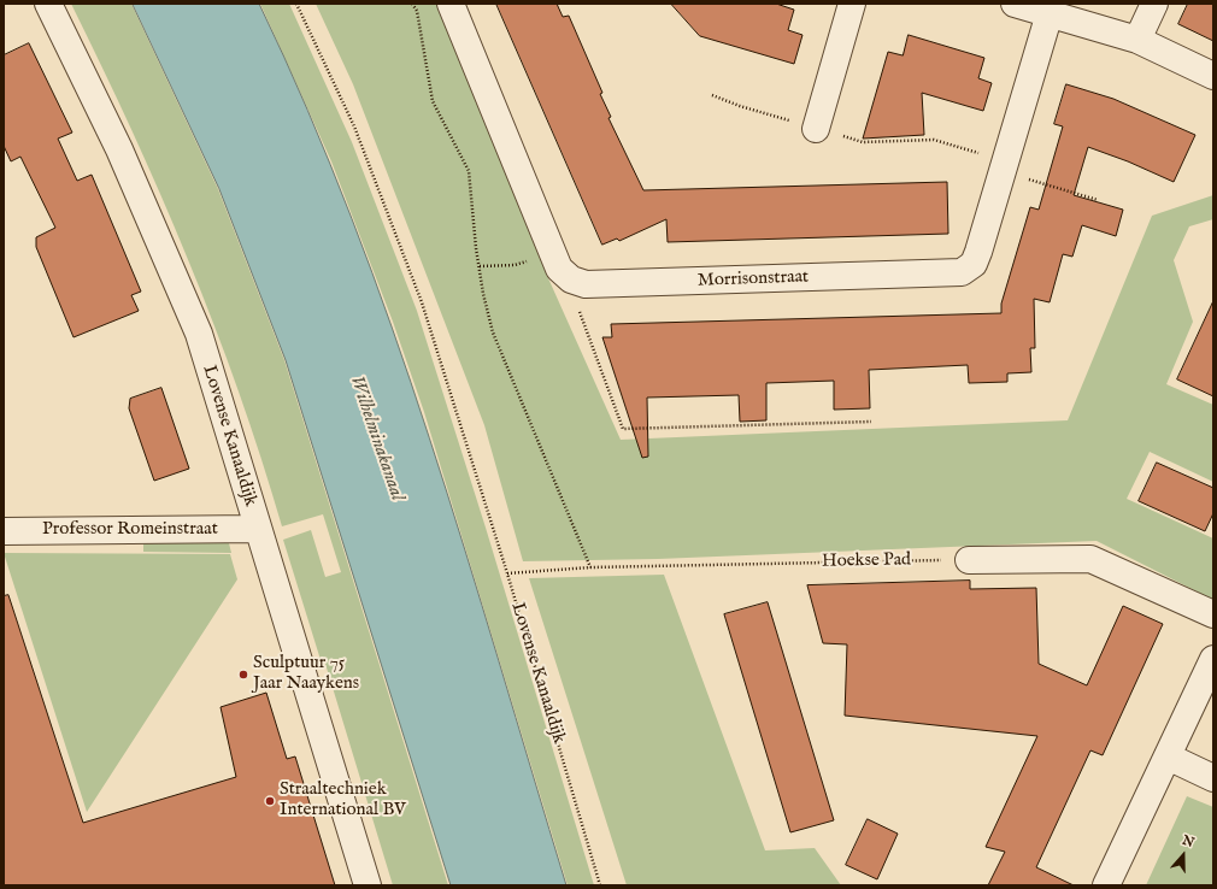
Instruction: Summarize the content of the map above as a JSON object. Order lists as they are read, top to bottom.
{
  "streets": {
    "street": ["Morrisonstraat", "Lovense Kanaaldijk", "Professor Romeinstraat"],
    "path": ["Hoekse Pad"]
  },
  "crossings": [
    ["Lovense Kanaaldijk", "Professor Romeinstraat"],
    ["Lovense Kanaaldijk", "Hoekse Pad"]
  ],
  "water": ["Wilhelminakanaal"],
  "places": ["Sculptuur 75 Jaar Naaykens", "Straaltechniek International BV"],
  "north": "top"
}
